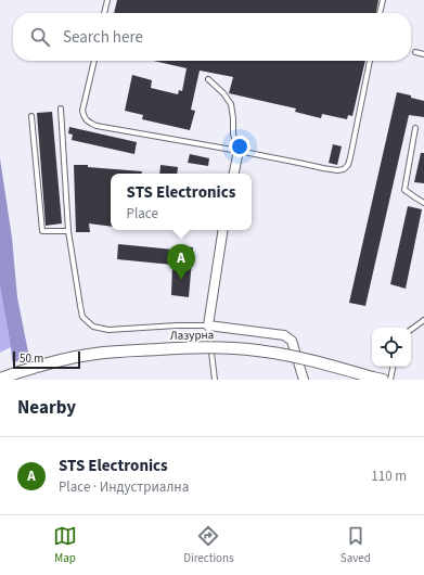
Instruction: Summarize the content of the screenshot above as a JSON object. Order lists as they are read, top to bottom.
{
  "streets": {
    "street": ["Лазурна"]
  },
  "scale_bar": "50 m",
  "page": {
    "search": "Search here",
    "popup": ["STS Electronics", "Place"],
    "pins": "A",
    "scale": "50 m",
    "heading": "Nearby",
    "list": [
      {
        "mark": "A",
        "name": "STS Electronics",
        "note": "Place · Индустриална",
        "value": "110 m"
      }
    ],
    "nav": ["Map", "Directions", "Saved"]
  }
}
